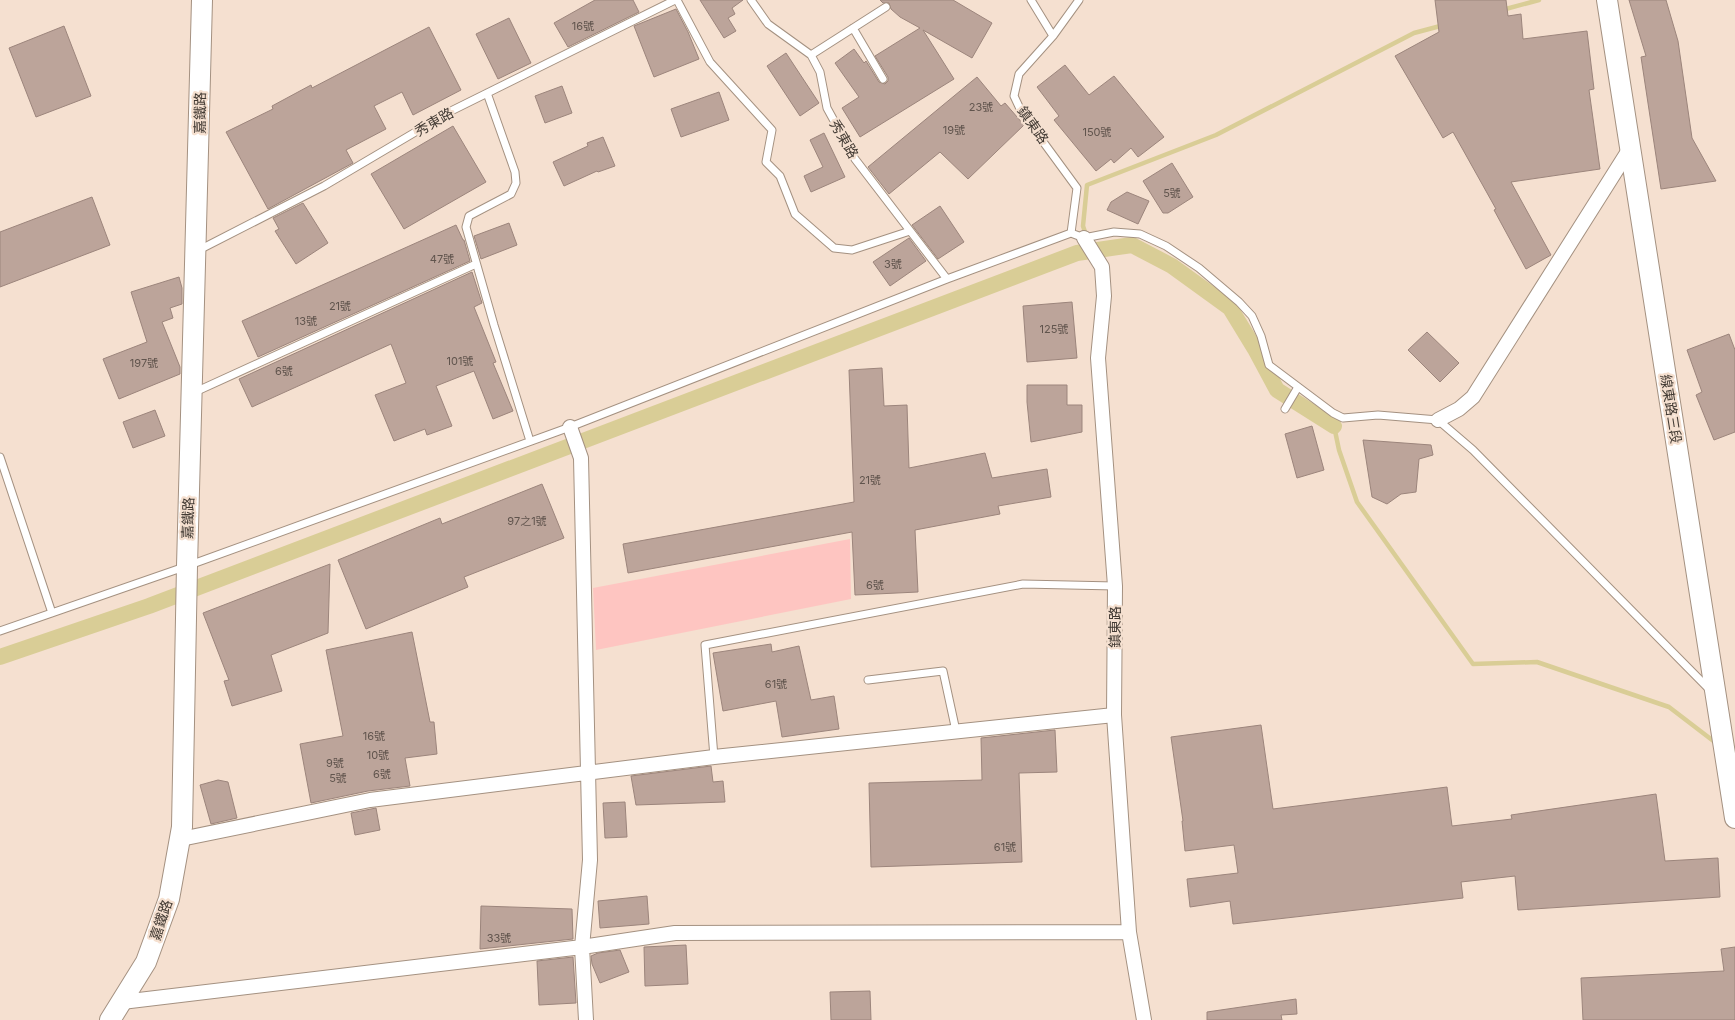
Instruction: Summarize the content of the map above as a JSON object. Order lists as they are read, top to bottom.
{
  "streets": {
    "street": ["嘉鐵路", "鎮東路", "線東路三段"],
    "lane": ["秀東路"]
  },
  "crossings": [
    ["嘉鐵路", "秀東路"]
  ],
  "house_numbers": [
    "16號",
    "23號",
    "19號",
    "150號",
    "5號",
    "47號",
    "3號",
    "21號",
    "13號",
    "125號",
    "101號",
    "197號",
    "6號",
    "21號",
    "97之1號",
    "6號",
    "61號",
    "16號",
    "10號",
    "9號",
    "6號",
    "5號",
    "61號",
    "33號"
  ]
}
